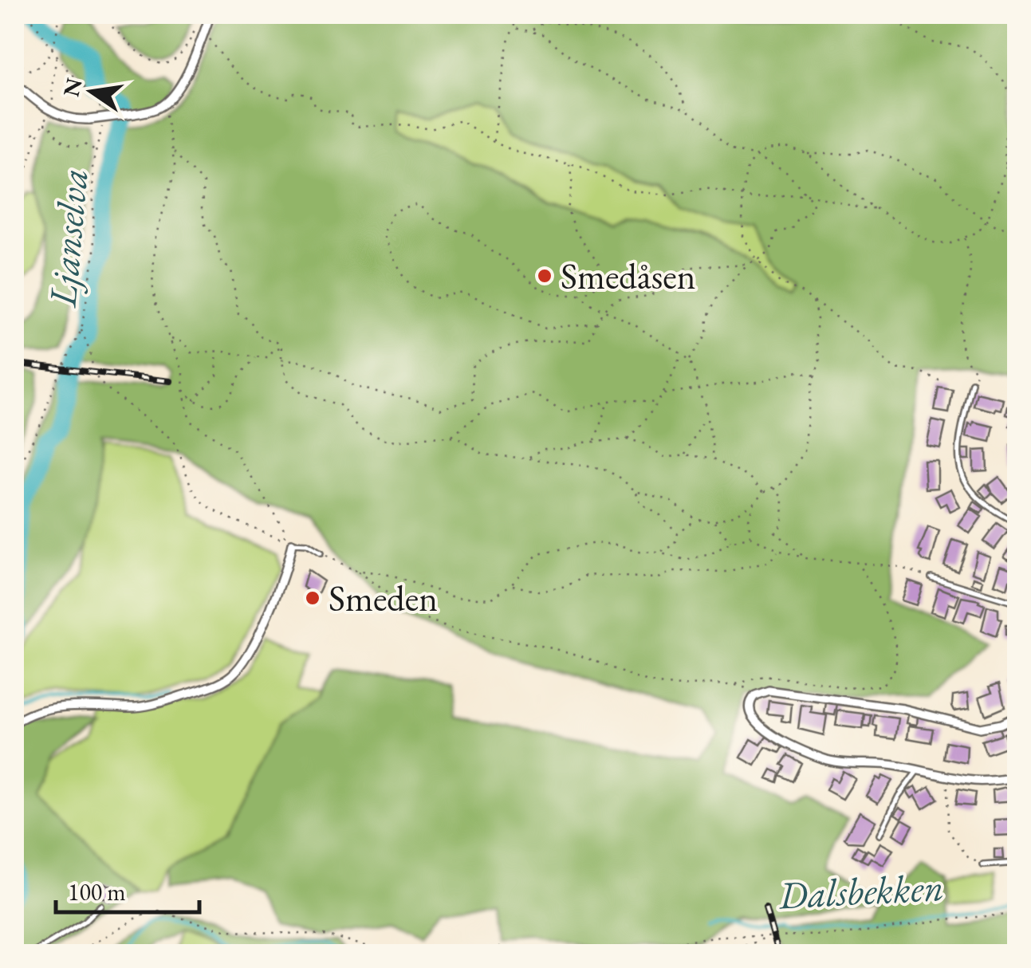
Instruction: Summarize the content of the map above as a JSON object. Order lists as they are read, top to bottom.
{
  "water": ["Ljanselva", "Dalsbekken"],
  "places": ["Smedåsen", "Smeden"],
  "scale_bar": "100 m",
  "north": "left"
}
